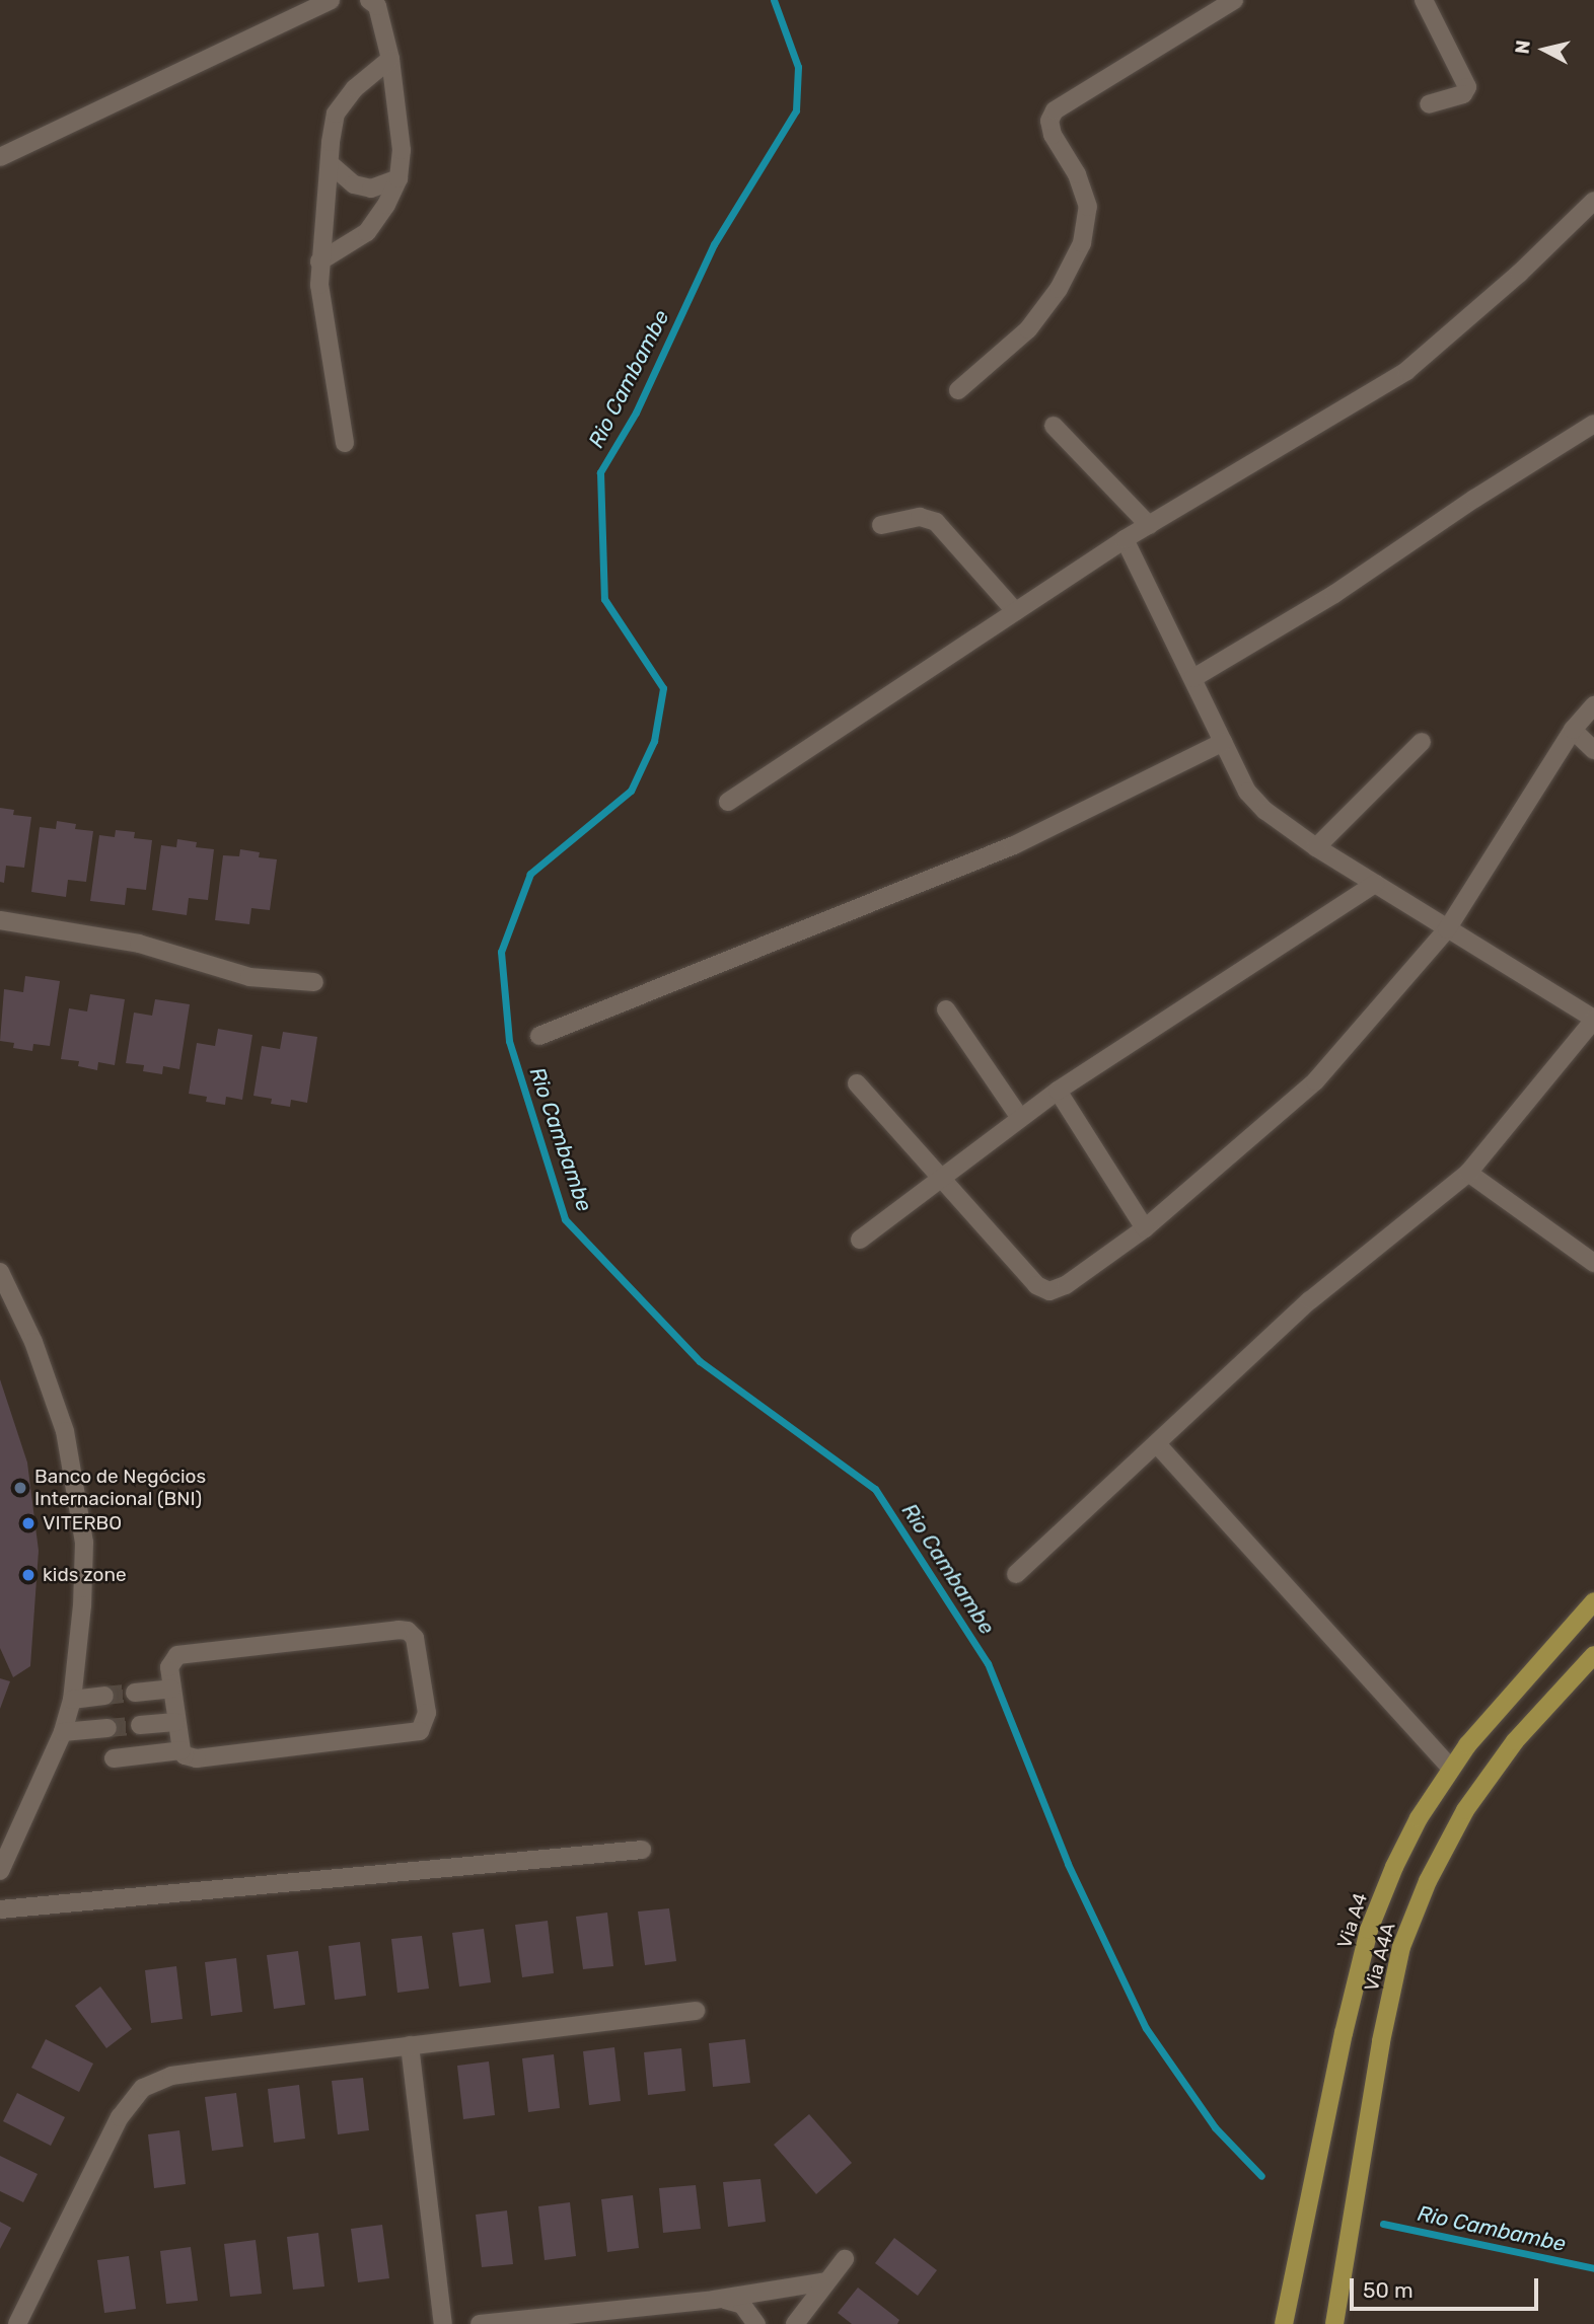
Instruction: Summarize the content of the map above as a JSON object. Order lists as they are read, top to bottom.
{
  "streets": {
    "main road": ["Via A4", "Via A4A"]
  },
  "water": ["Rio Cambambe"],
  "places": ["Banco de Negócios Internacional (BNI)", "VITERBO", "kids zone"],
  "scale_bar": "50 m",
  "north": "left"
}
